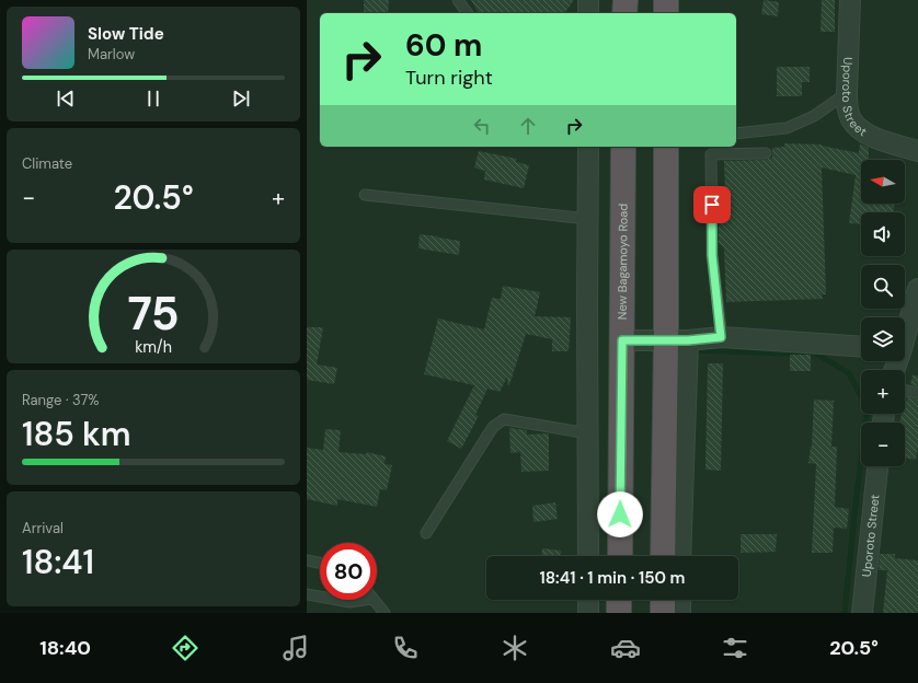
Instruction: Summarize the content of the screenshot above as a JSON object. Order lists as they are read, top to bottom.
{
  "streets": {
    "highway": ["New Bagamoyo Road"],
    "street": ["Uporoto Street"]
  },
  "north": "left",
  "page": {
    "turn": ["60 m", "Turn right"],
    "song": ["Slow Tide", "Marlow"],
    "tile": [
      "Climate",
      ["Range · 37%", "185 km"],
      ["Arrival", "18:41"]
    ],
    "map_buttons": ["+", "−"],
    "heat": ["−", "20.5°", "+"],
    "limit": "80",
    "trip": "18:41 · 1 min · 150 m",
    "tabs": ["18:40", "20.5°"],
    "gauge": ["75", "km/h"]
  }
}
